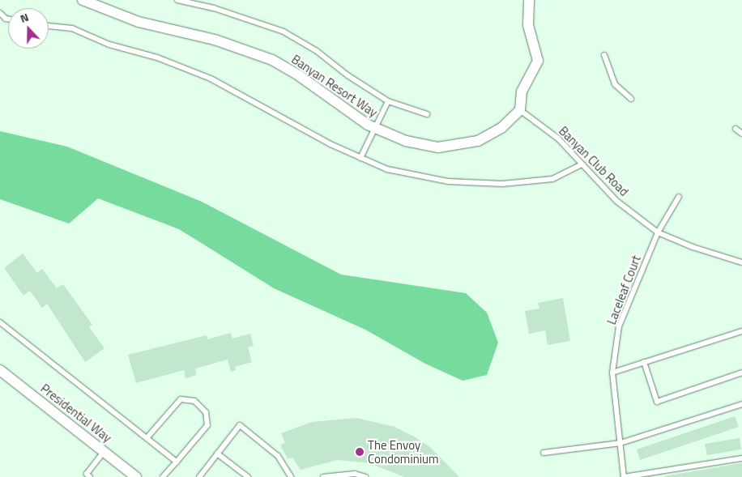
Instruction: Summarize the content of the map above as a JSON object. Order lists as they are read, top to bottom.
{
  "streets": {
    "street": ["Banyan Resort Way", "Presidential Way"],
    "lane": ["Banyan Club Road", "Laceleaf Court"]
  },
  "crossings": [
    ["Banyan Resort Way", "Banyan Club Road"],
    ["Banyan Club Road", "Laceleaf Court"]
  ],
  "places": ["The Envoy Condominium"],
  "north": "top"
}
